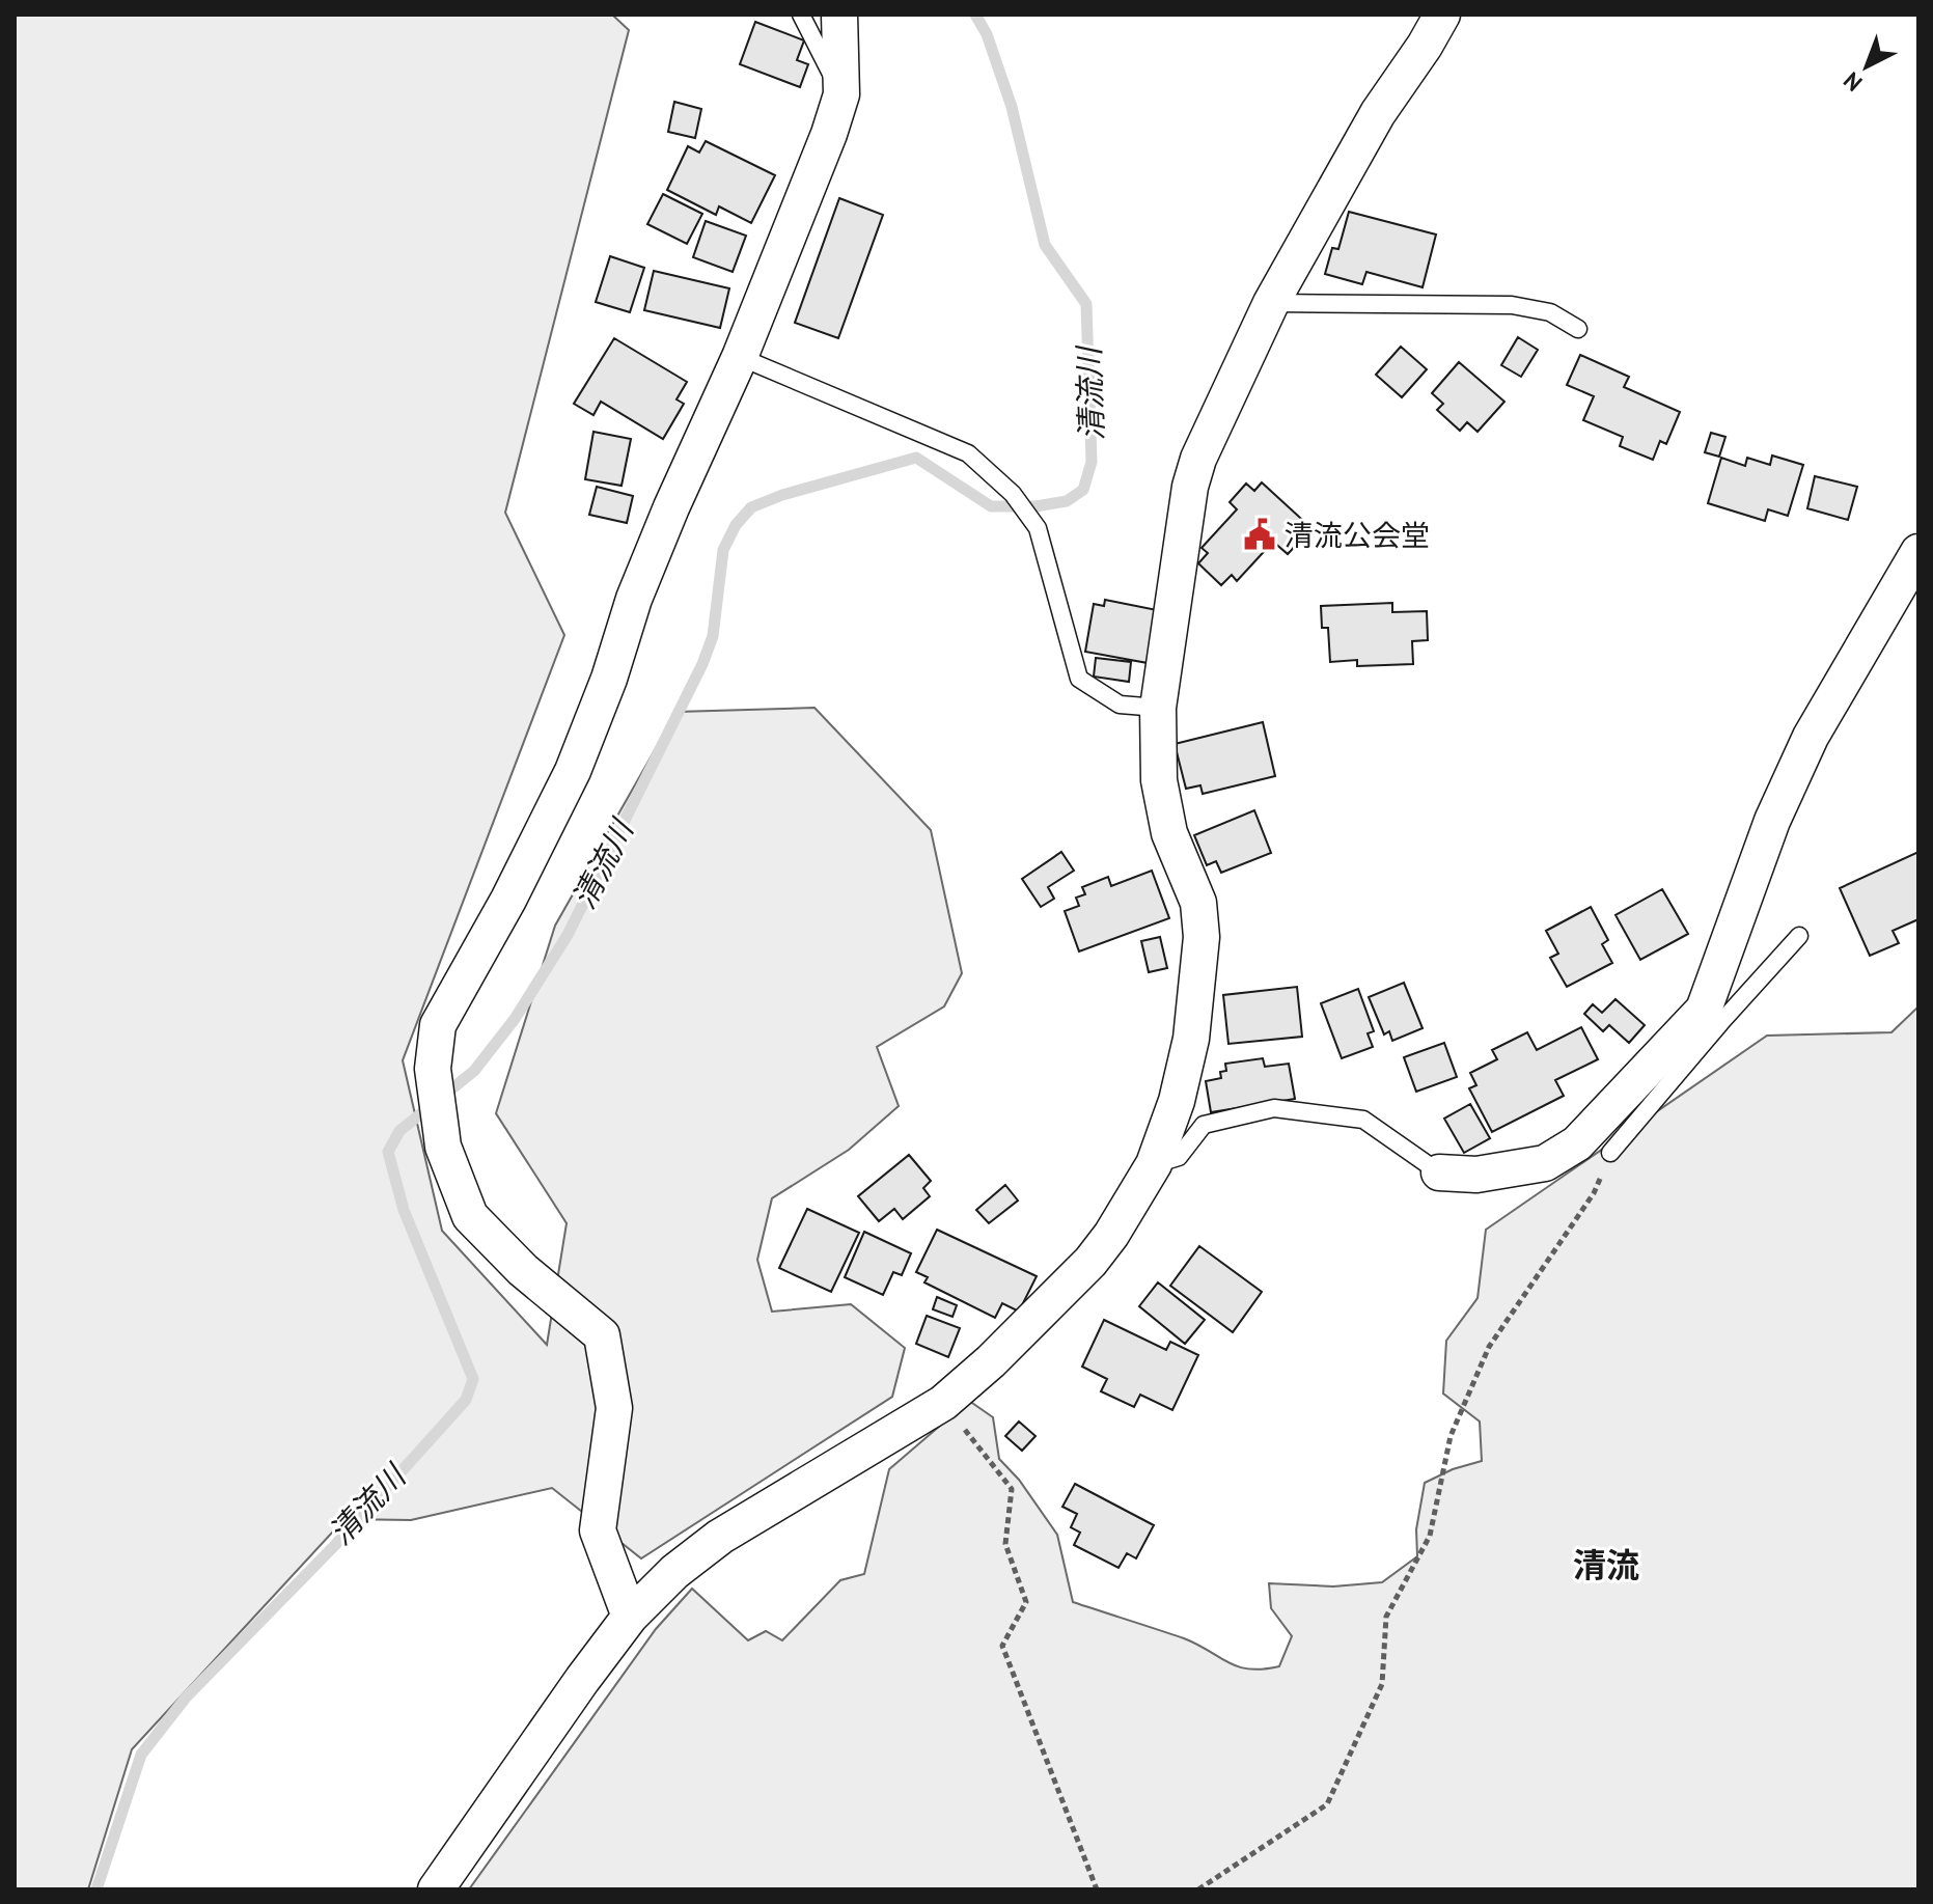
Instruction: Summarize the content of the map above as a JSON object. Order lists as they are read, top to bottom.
{
  "districts": ["清流"],
  "water": ["清流川"],
  "places": {
    "public building": ["清流公会堂"]
  },
  "north": "bottom left"
}
